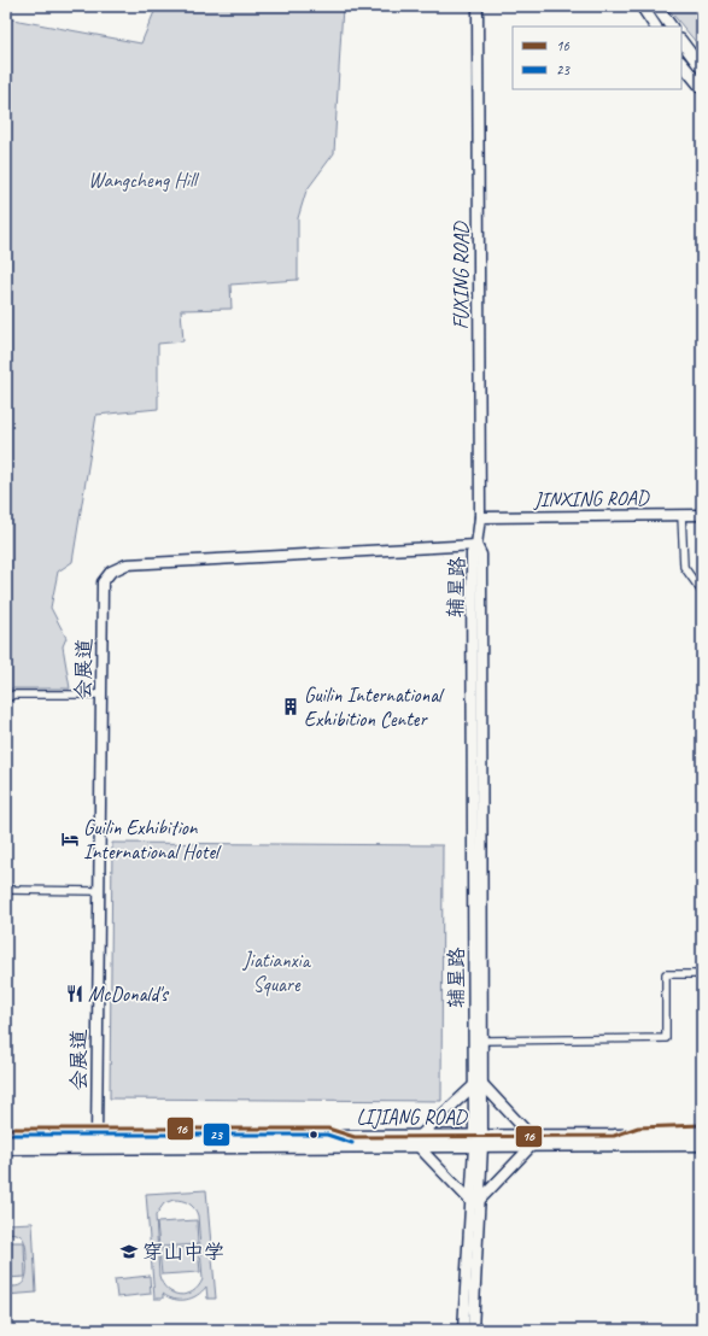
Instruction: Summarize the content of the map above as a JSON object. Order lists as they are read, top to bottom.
{
  "streets": {
    "highway": ["LIJIANG ROAD"],
    "main road": [
      "FUXING ROAD",
      "JINXING ROAD",
      "辅星路",
      "会展道"
    ]
  },
  "crossings": [
    ["FUXING ROAD", "JINXING ROAD"],
    ["FUXING ROAD", "辅星路"],
    ["FUXING ROAD", "会展道"],
    ["辅星路", "会展道"],
    ["辅星路", "LIJIANG ROAD"],
    ["会展道", "LIJIANG ROAD"]
  ],
  "parks": ["Wangcheng Hill", "Jiatianxia Square"],
  "places": {
    "building": ["Guilin International Exhibition Center"],
    "hotel": ["Guilin Exhibition International Hotel"],
    "restaurant": ["McDonald's"],
    "school or university": ["穿山中学"]
  },
  "lines": ["transit line 16", "transit line 23"],
  "legend": ["16", "23"]
}
